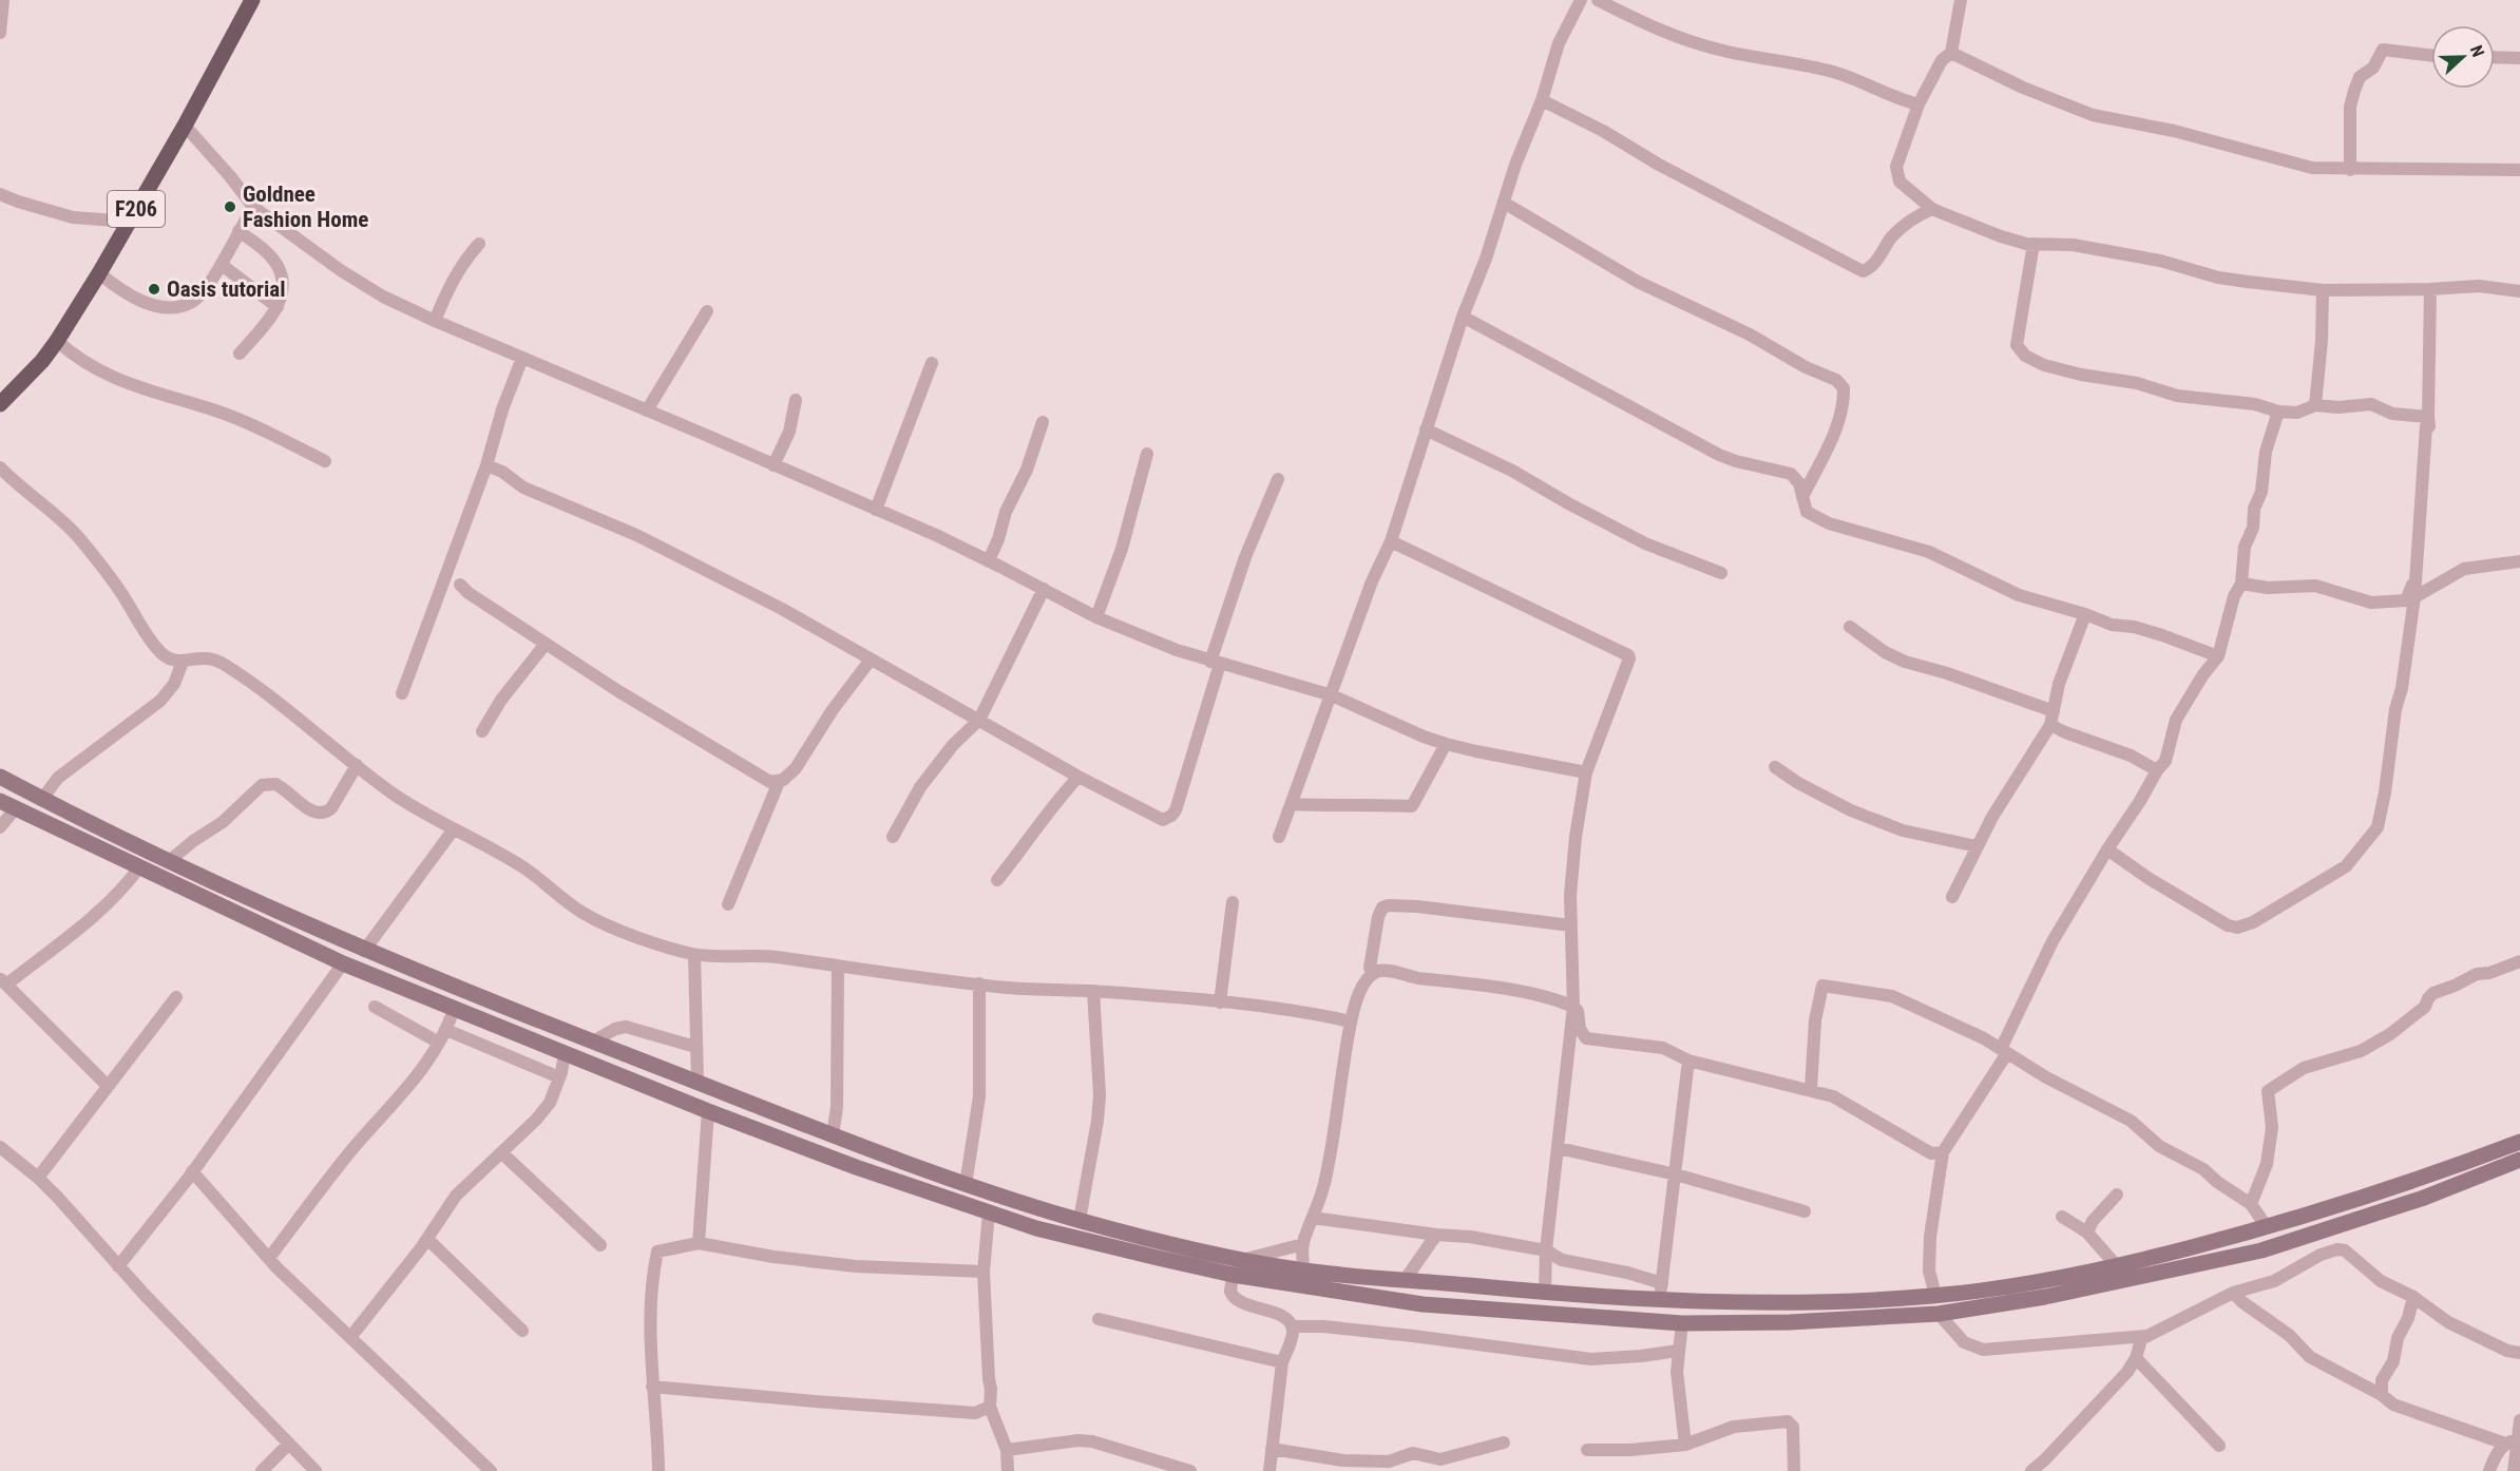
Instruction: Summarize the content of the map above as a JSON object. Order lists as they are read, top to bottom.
{
  "streets": {
    "main road": ["F206"]
  },
  "places": ["Goldnee Fashion Home", "Oasis tutorial"],
  "north": "right"
}
